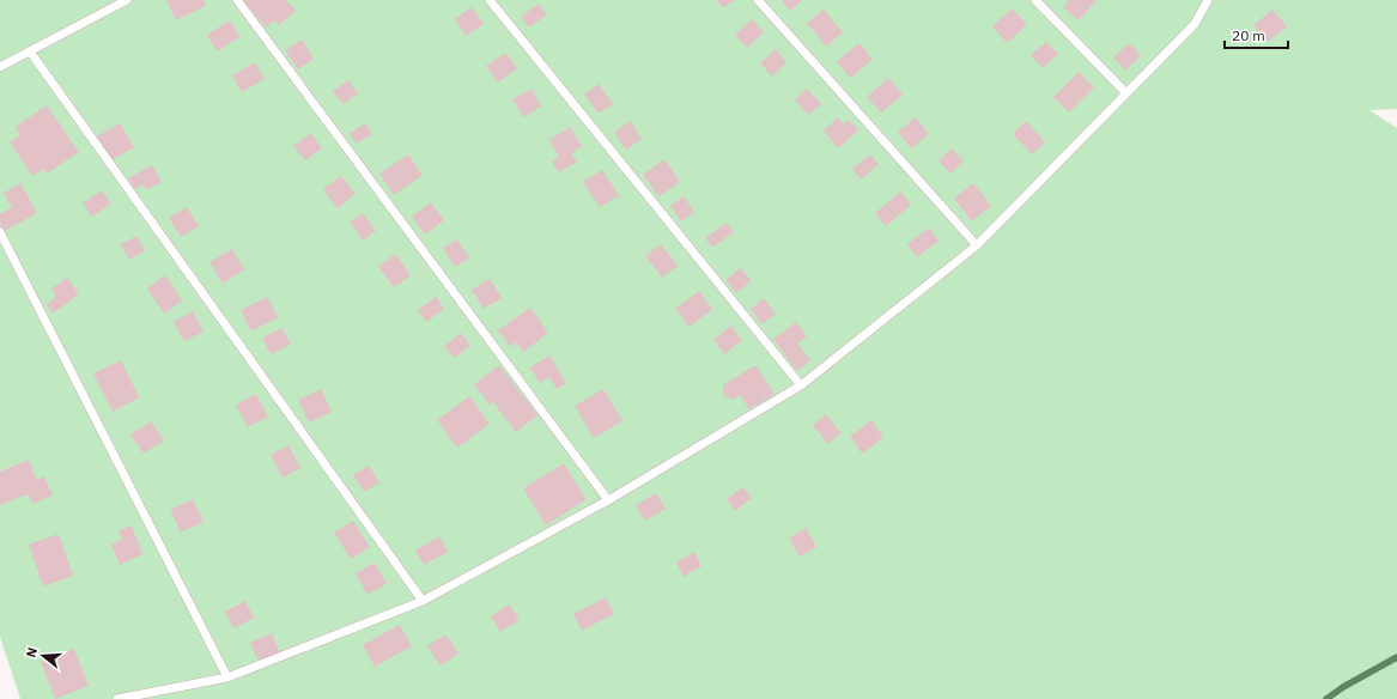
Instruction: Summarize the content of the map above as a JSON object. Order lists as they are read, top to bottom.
{
  "scale_bar": "20 m",
  "north": "left"
}
